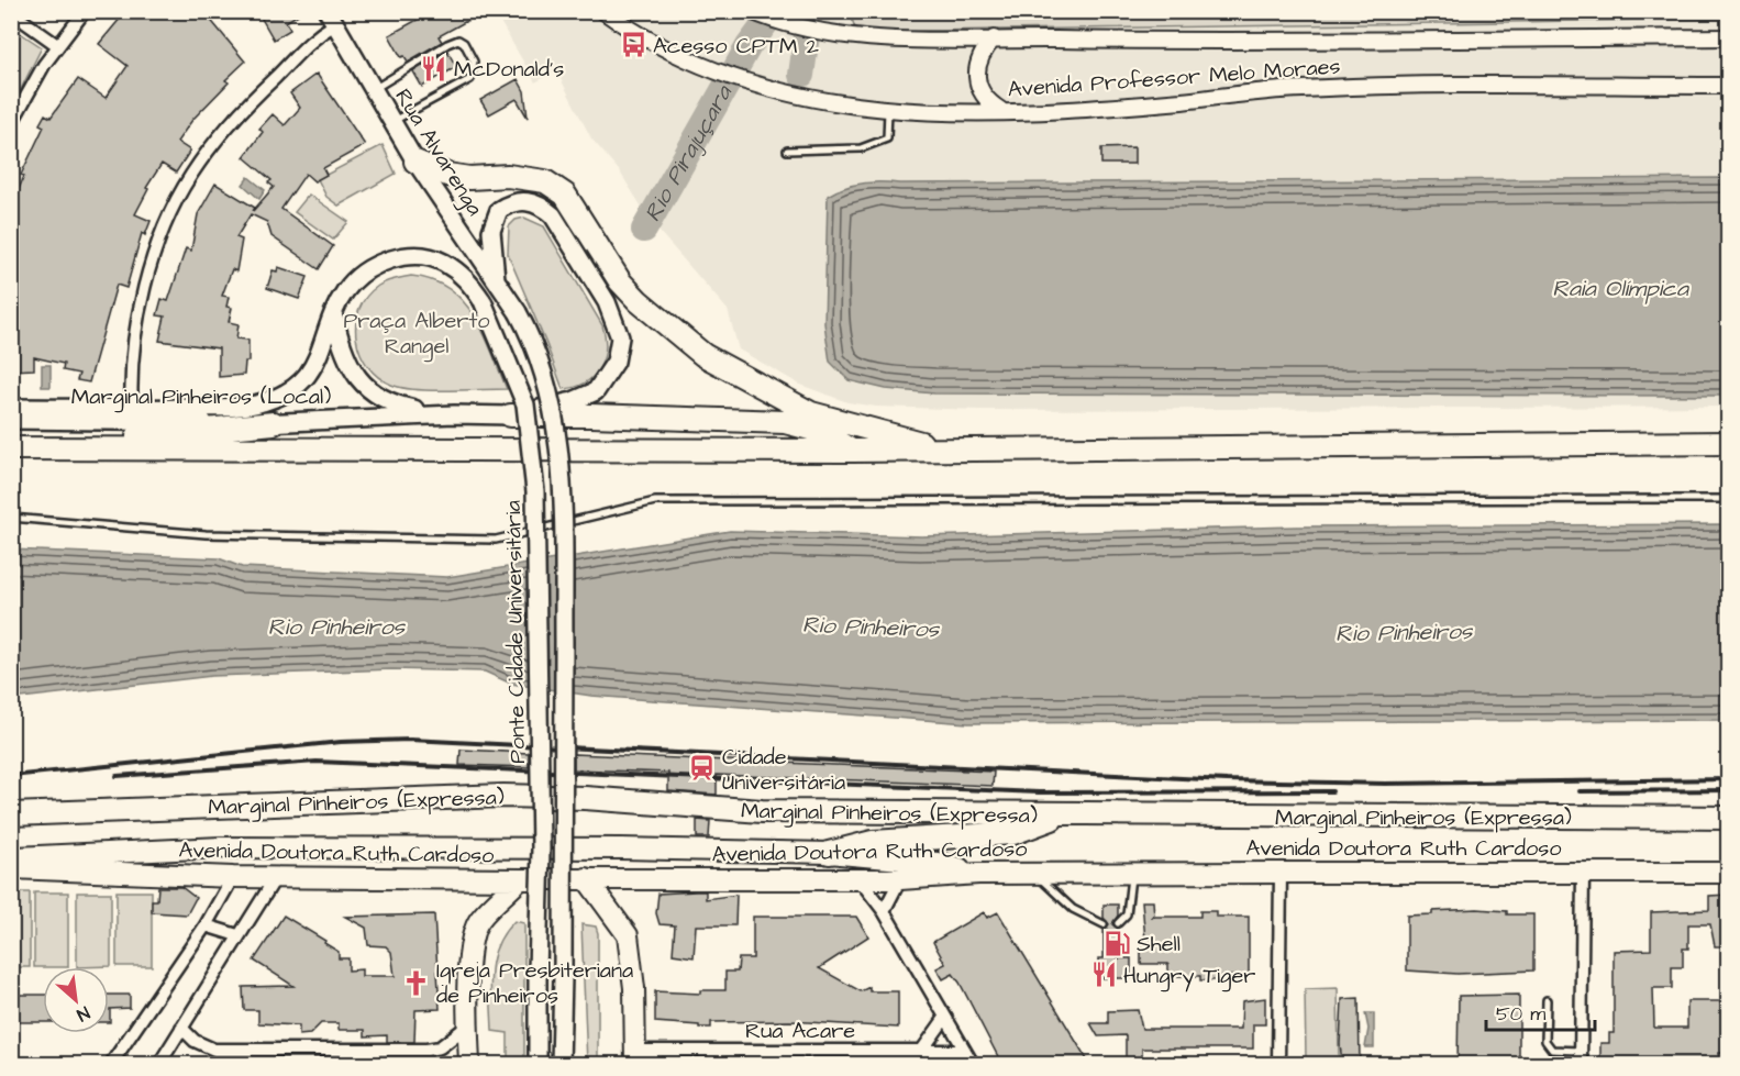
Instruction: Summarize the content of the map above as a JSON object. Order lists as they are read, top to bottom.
{
  "streets": {
    "highway": ["Marginal Pinheiros (Expressa)", "Avenida Doutora Ruth Cardoso"],
    "main road": ["Rua Alvarenga", "Marginal Pinheiros (Local)", "Ponte Cidade Universitária"],
    "street": ["Avenida Professor Melo Moraes", "Rua Acare"]
  },
  "crossings": [
    ["Rua Alvarenga", "Marginal Pinheiros (Local)"]
  ],
  "water": ["Rio Pirajuçara", "Raia Olímpica", "Rio Pinheiros"],
  "parks": ["Praça Alberto Rangel"],
  "places": {
    "bus stop": ["Acesso CPTM 2"],
    "restaurant": ["McDonald's", "Hungry Tiger"],
    "station": ["Cidade Universitária"],
    "fuel station": ["Shell"],
    "church": ["Igreja Presbiteriana de Pinheiros"]
  },
  "scale_bar": "50 m",
  "north": "bottom right"
}
